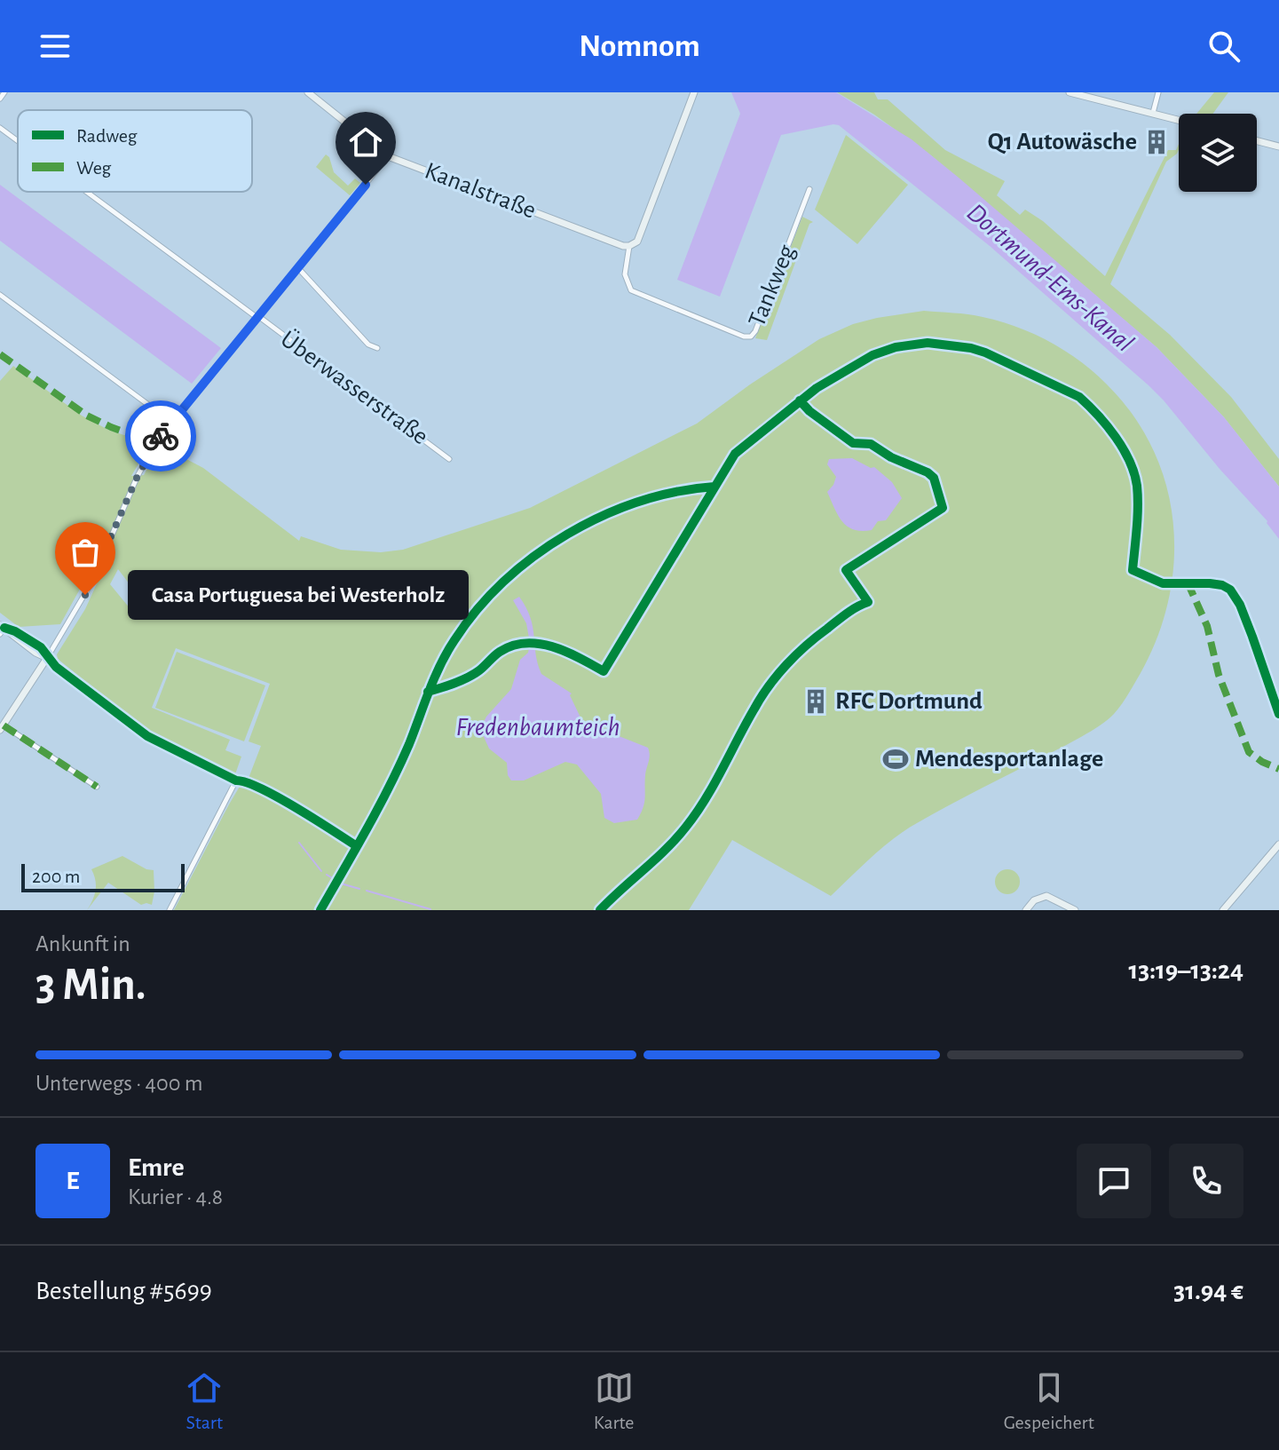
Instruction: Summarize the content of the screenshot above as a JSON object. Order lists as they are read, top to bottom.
{
  "streets": {
    "main road": ["Kanalstraße"],
    "street": ["Tankweg", "Überwasserstraße"]
  },
  "crossings": [
    ["Kanalstraße", "Tankweg"]
  ],
  "water": ["Dortmund-Ems-Kanal", "Fredenbaumteich"],
  "places": {
    "building": ["Q1 Autowäsche", "RFC Dortmund"],
    "other": ["Casa Portuguesa bei Westerholz"],
    "sports": ["Mendesportanlage"]
  },
  "legend": ["Radweg", "Weg"],
  "scale_bar": "200 m",
  "page": {
    "header": "Nomnom",
    "bubble": "Casa Portuguesa bei Westerholz",
    "scale": "200 m",
    "heading": ["3 Min.", "Ankunft in", "13:19–13:24"],
    "panel": [
      "Emre",
      "Kurier · 4.8",
      "Bestellung #5699",
      "31.94 €"
    ],
    "bar": "Unterwegs · 400 m",
    "round": "E",
    "tabs": ["Start", "Karte", "Gespeichert"]
  }
}
